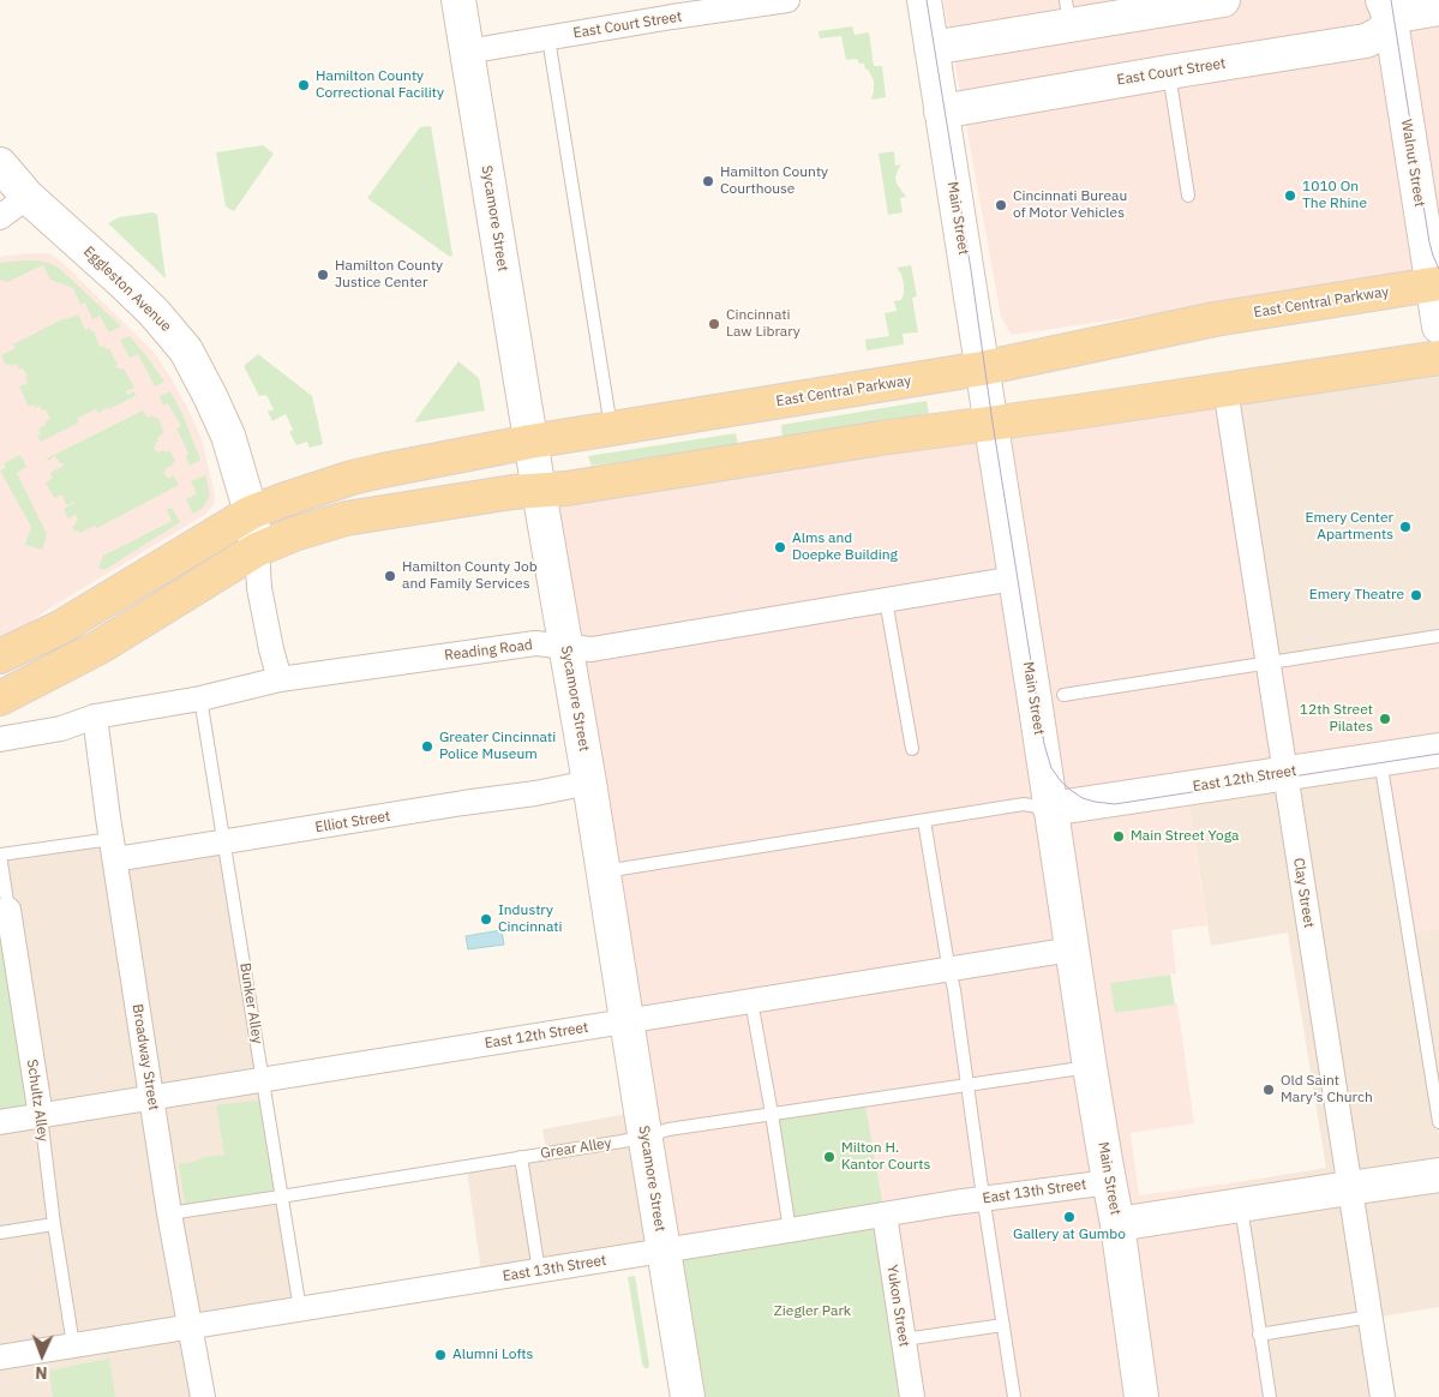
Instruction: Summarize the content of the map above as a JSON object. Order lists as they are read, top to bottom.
{
  "streets": {
    "main road": ["East Central Parkway"],
    "street": [
      "East Court Street",
      "Walnut Street",
      "Sycamore Street",
      "Main Street",
      "Eggleston Avenue",
      "Reading Road",
      "East 12th Street",
      "Elliot Street",
      "Clay Street",
      "Broadway Street",
      "Schultz Alley",
      "East 13th Street",
      "Yukon Street"
    ],
    "lane": ["Bunker Alley", "Grear Alley"]
  },
  "crossings": [
    ["East Court Street", "Walnut Street"],
    ["East Court Street", "Sycamore Street"],
    ["East Court Street", "Main Street"],
    ["Walnut Street", "East Central Parkway"],
    ["Sycamore Street", "East Central Parkway"],
    ["Sycamore Street", "Reading Road"],
    ["Sycamore Street", "East 12th Street"],
    ["Sycamore Street", "Elliot Street"],
    ["Sycamore Street", "Grear Alley"],
    ["Sycamore Street", "East 13th Street"],
    ["Main Street", "East Central Parkway"],
    ["Main Street", "Reading Road"],
    ["Main Street", "East 12th Street"],
    ["Main Street", "Grear Alley"],
    ["Main Street", "East 13th Street"],
    ["Eggleston Avenue", "East Central Parkway"],
    ["Eggleston Avenue", "Reading Road"],
    ["Reading Road", "Bunker Alley"],
    ["Reading Road", "Broadway Street"],
    ["East 12th Street", "Clay Street"],
    ["East 12th Street", "Bunker Alley"],
    ["East 12th Street", "Broadway Street"],
    ["East 12th Street", "Schultz Alley"],
    ["Elliot Street", "Bunker Alley"],
    ["Elliot Street", "Broadway Street"],
    ["Bunker Alley", "Grear Alley"],
    ["Bunker Alley", "East 13th Street"],
    ["Broadway Street", "Grear Alley"],
    ["Broadway Street", "East 13th Street"],
    ["Schultz Alley", "East 13th Street"],
    ["East 13th Street", "Yukon Street"]
  ],
  "parks": ["Ziegler Park"],
  "places": [
    "Hamilton County Correctional Facility",
    "Hamilton County Courthouse",
    "1010 On The Rhine",
    "Cincinnati Bureau of Motor Vehicles",
    "Hamilton County Justice Center",
    "Cincinnati Law Library",
    "Emery Center Apartments",
    "Alms and Doepke Building",
    "Hamilton County Job and Family Services",
    "Emery Theatre",
    "12th Street Pilates",
    "Greater Cincinnati Police Museum",
    "Main Street Yoga",
    "Industry Cincinnati",
    "Old Saint Mary’s Church",
    "Milton H. Kantor Courts",
    "Gallery at Gumbo",
    "Alumni Lofts"
  ],
  "north": "bottom"
}
